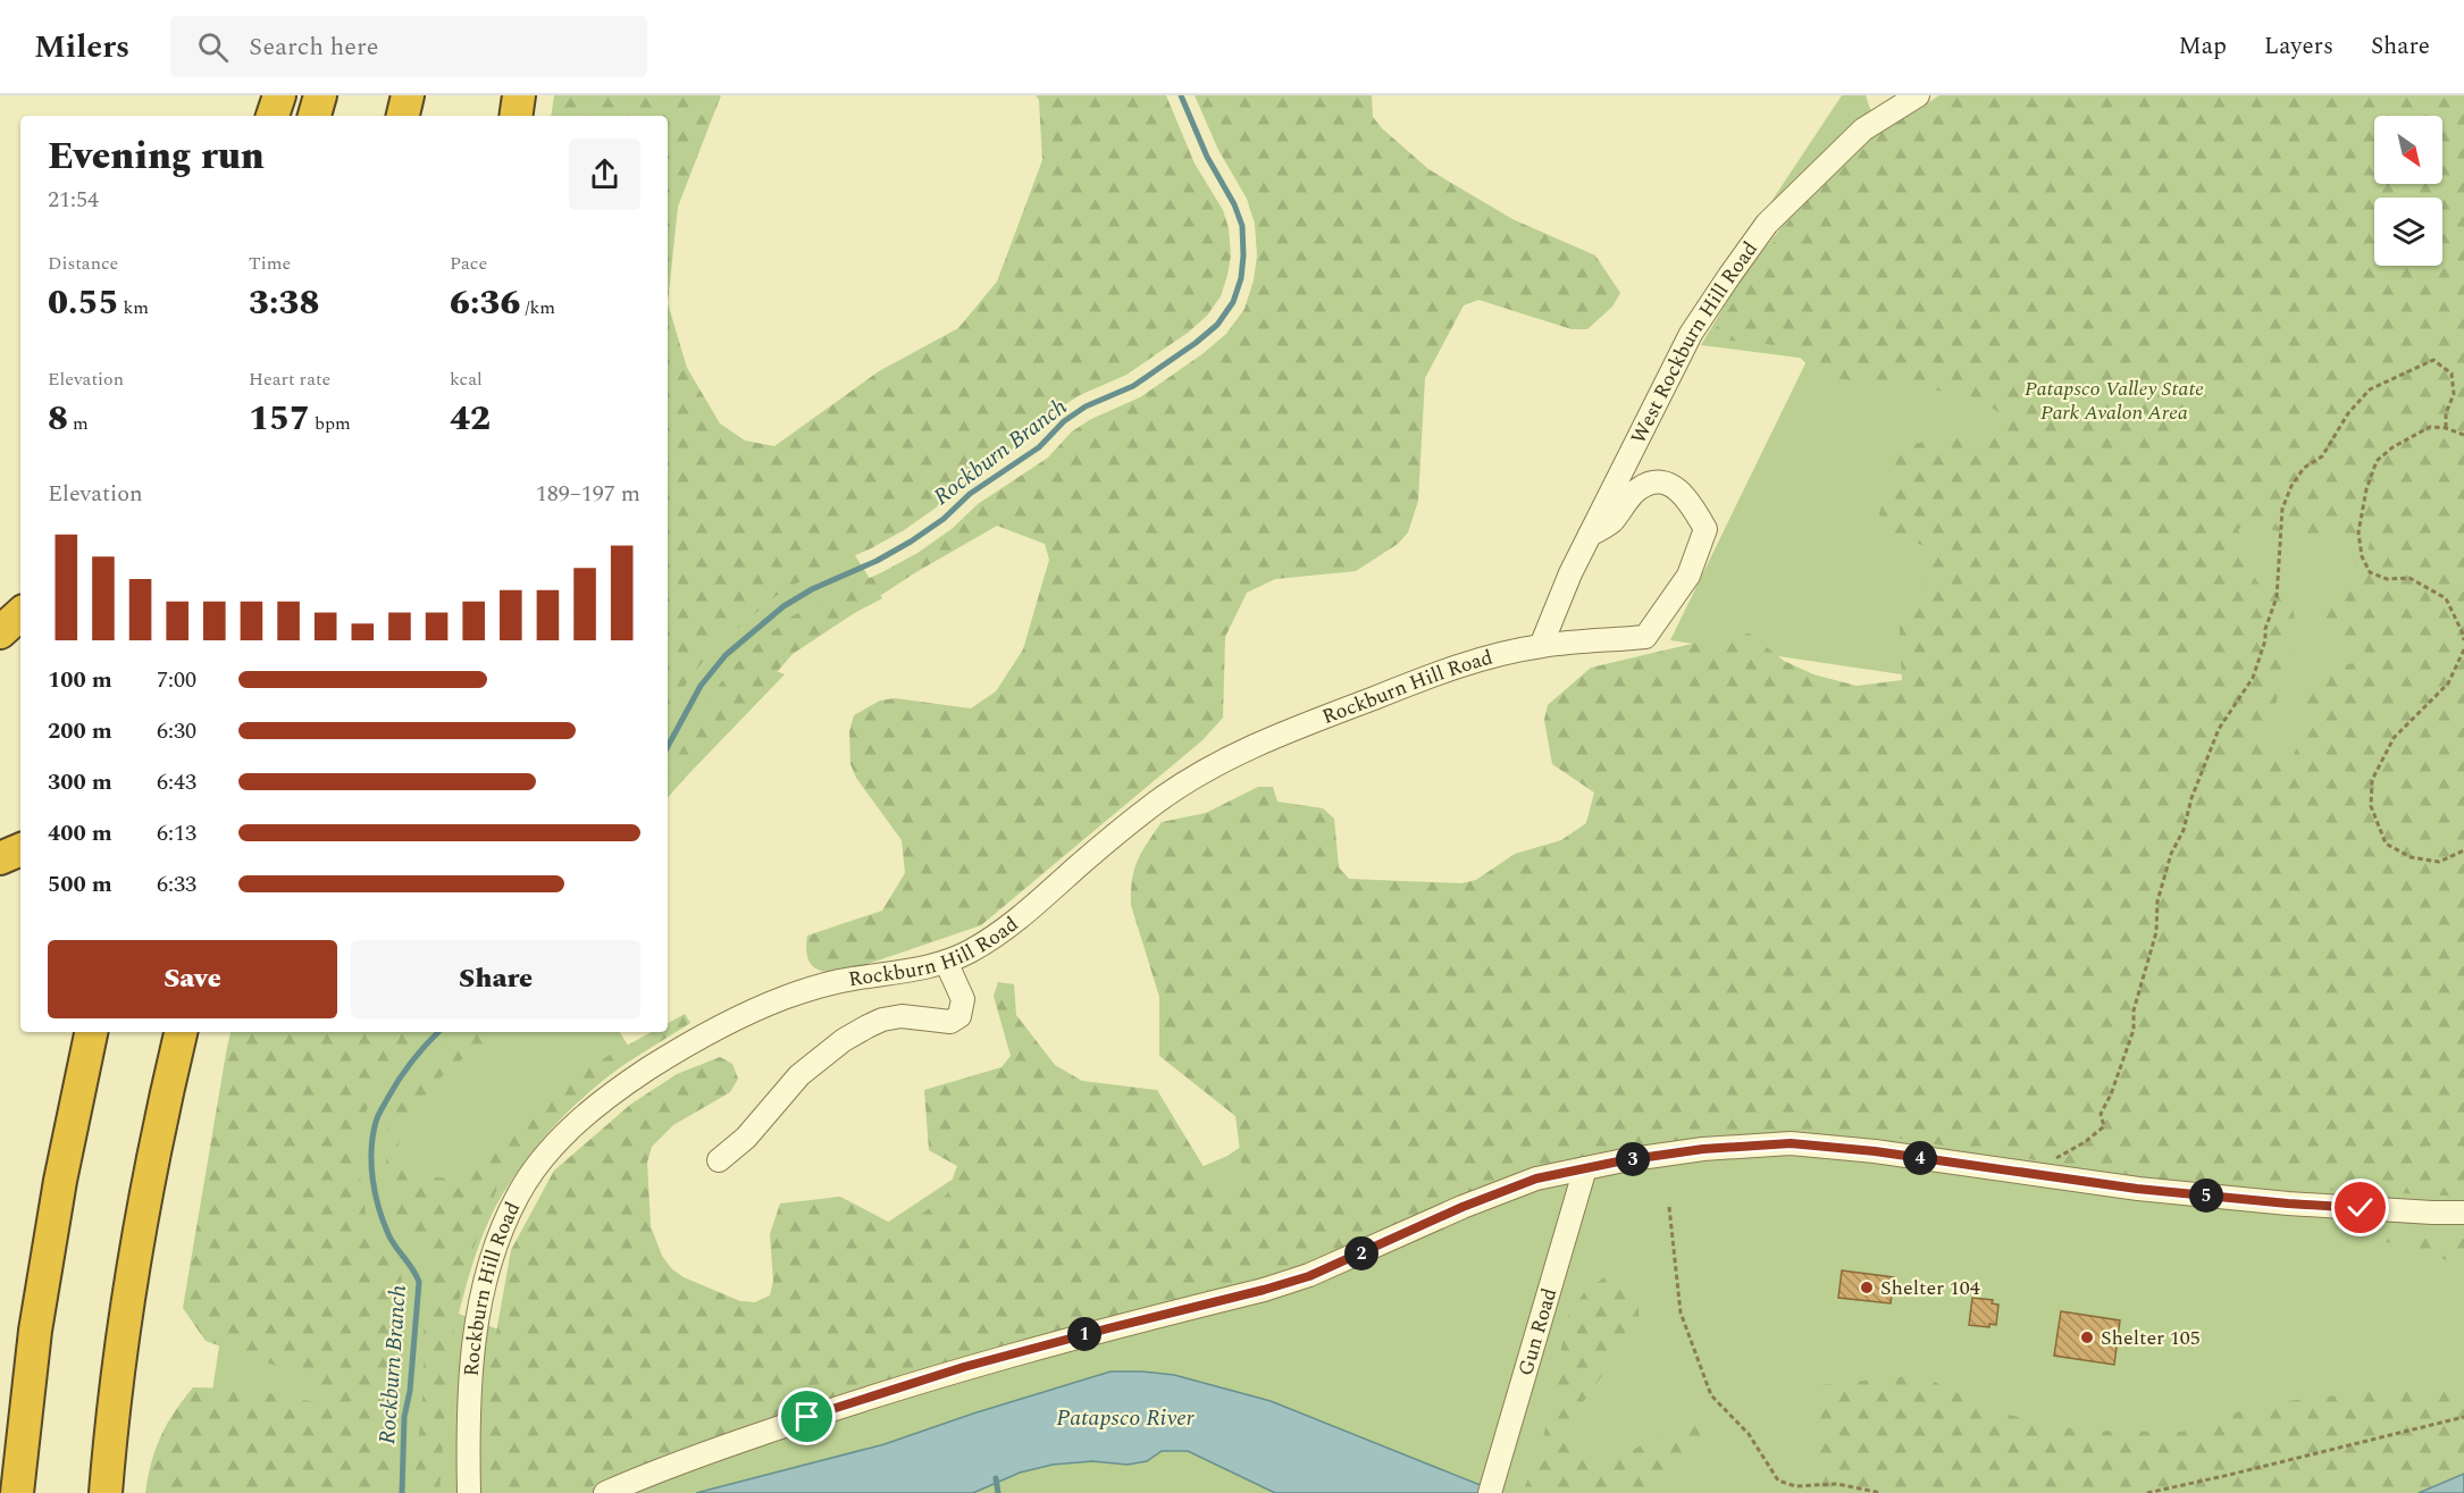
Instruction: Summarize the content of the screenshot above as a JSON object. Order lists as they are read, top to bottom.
{
  "streets": {
    "street": ["West Rockburn Hill Road", "Rockburn Hill Road", "Gun Road"]
  },
  "crossings": [
    ["West Rockburn Hill Road", "Rockburn Hill Road"]
  ],
  "water": ["Rockburn Branch", "Patapsco River"],
  "parks": ["Patapsco Valley State Park Avalon Area"],
  "places": ["Shelter 104", "Shelter 105"],
  "north": "bottom right",
  "page": {
    "header": "Milers",
    "search": "Search here",
    "nav": ["Map", "Layers", "Share"],
    "heading": ["Evening run", "21:54"],
    "stats": [
      ["Distance", "0.55 km"],
      ["Time", "3:38"],
      ["Pace", "6:36 /km"],
      ["Elevation", "8 m"],
      ["Heart rate", "157 bpm"],
      ["kcal", "42"]
    ],
    "chart": ["Elevation", "189–197 m"],
    "list": [
      {
        "name": "100 m",
        "note": "7:00"
      },
      {
        "name": "200 m",
        "note": "6:30"
      },
      {
        "name": "300 m",
        "note": "6:43"
      },
      {
        "name": "400 m",
        "note": "6:13"
      },
      {
        "name": "500 m",
        "note": "6:33"
      }
    ],
    "buttons": ["Save", "Share"],
    "pins": [
      "4",
      "3",
      "5",
      "2",
      "1"
    ]
  }
}
